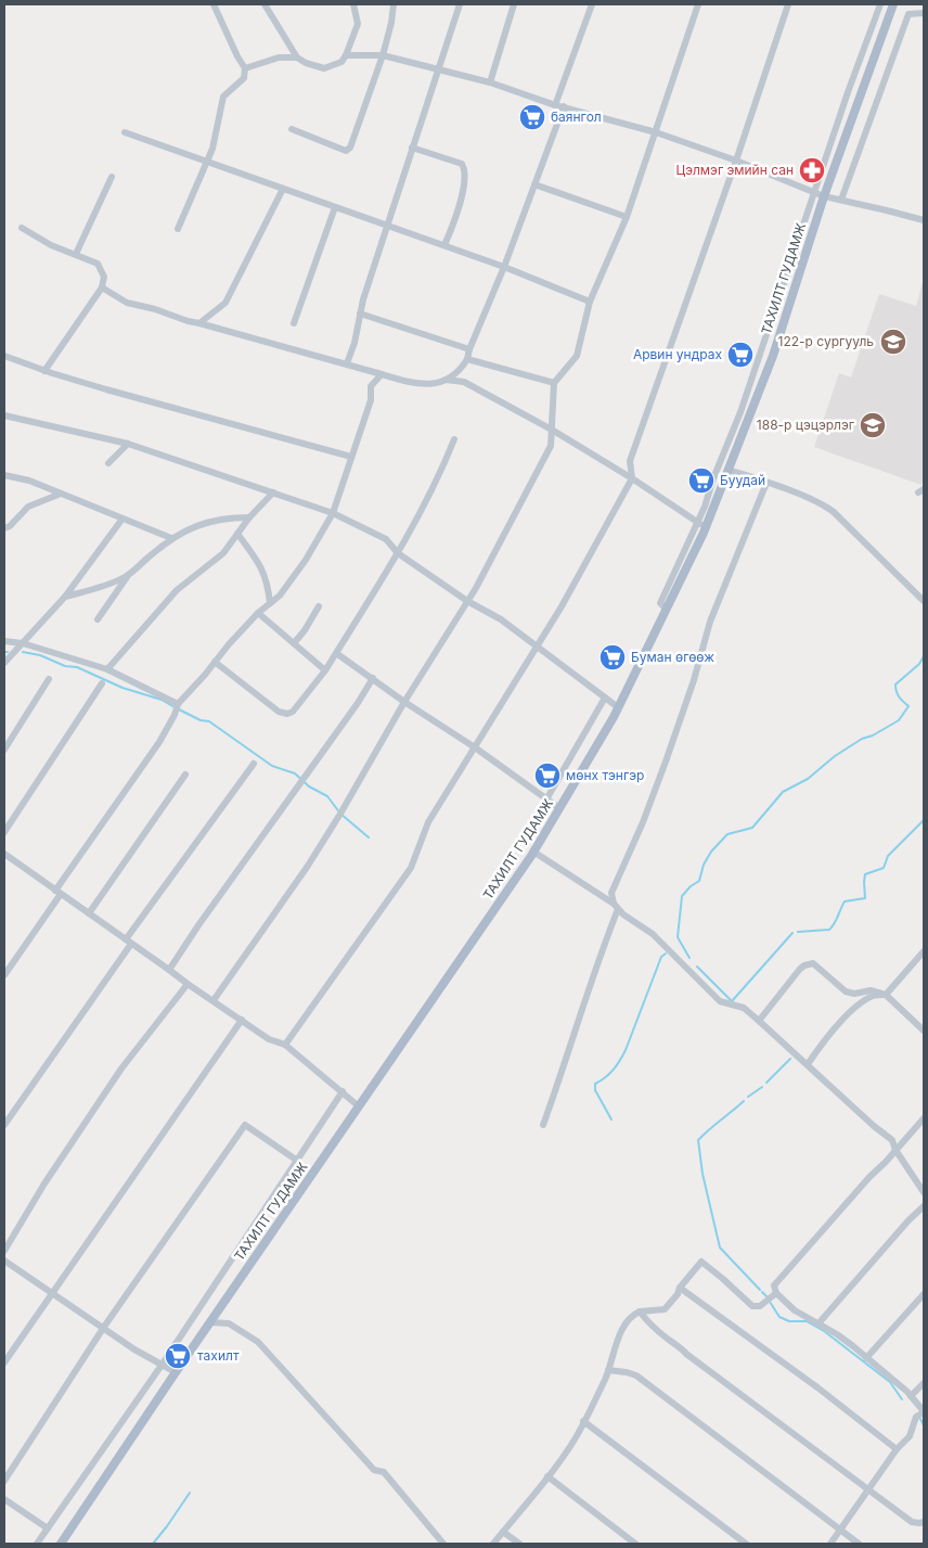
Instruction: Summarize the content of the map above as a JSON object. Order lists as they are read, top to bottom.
{
  "streets": {
    "main road": ["ТАХИЛТ ГУДАМЖ"]
  },
  "places": {
    "supermarket": [
      "баянгол",
      "Арвин ундрах",
      "Буудай",
      "Буман өгөөж",
      "мөнх тэнгэр",
      "тахилт"
    ],
    "pharmacy": ["Цэлмэг эмийн сан"],
    "school or university": ["122-р сургууль", "188-р цэцэрлэг"]
  }
}
